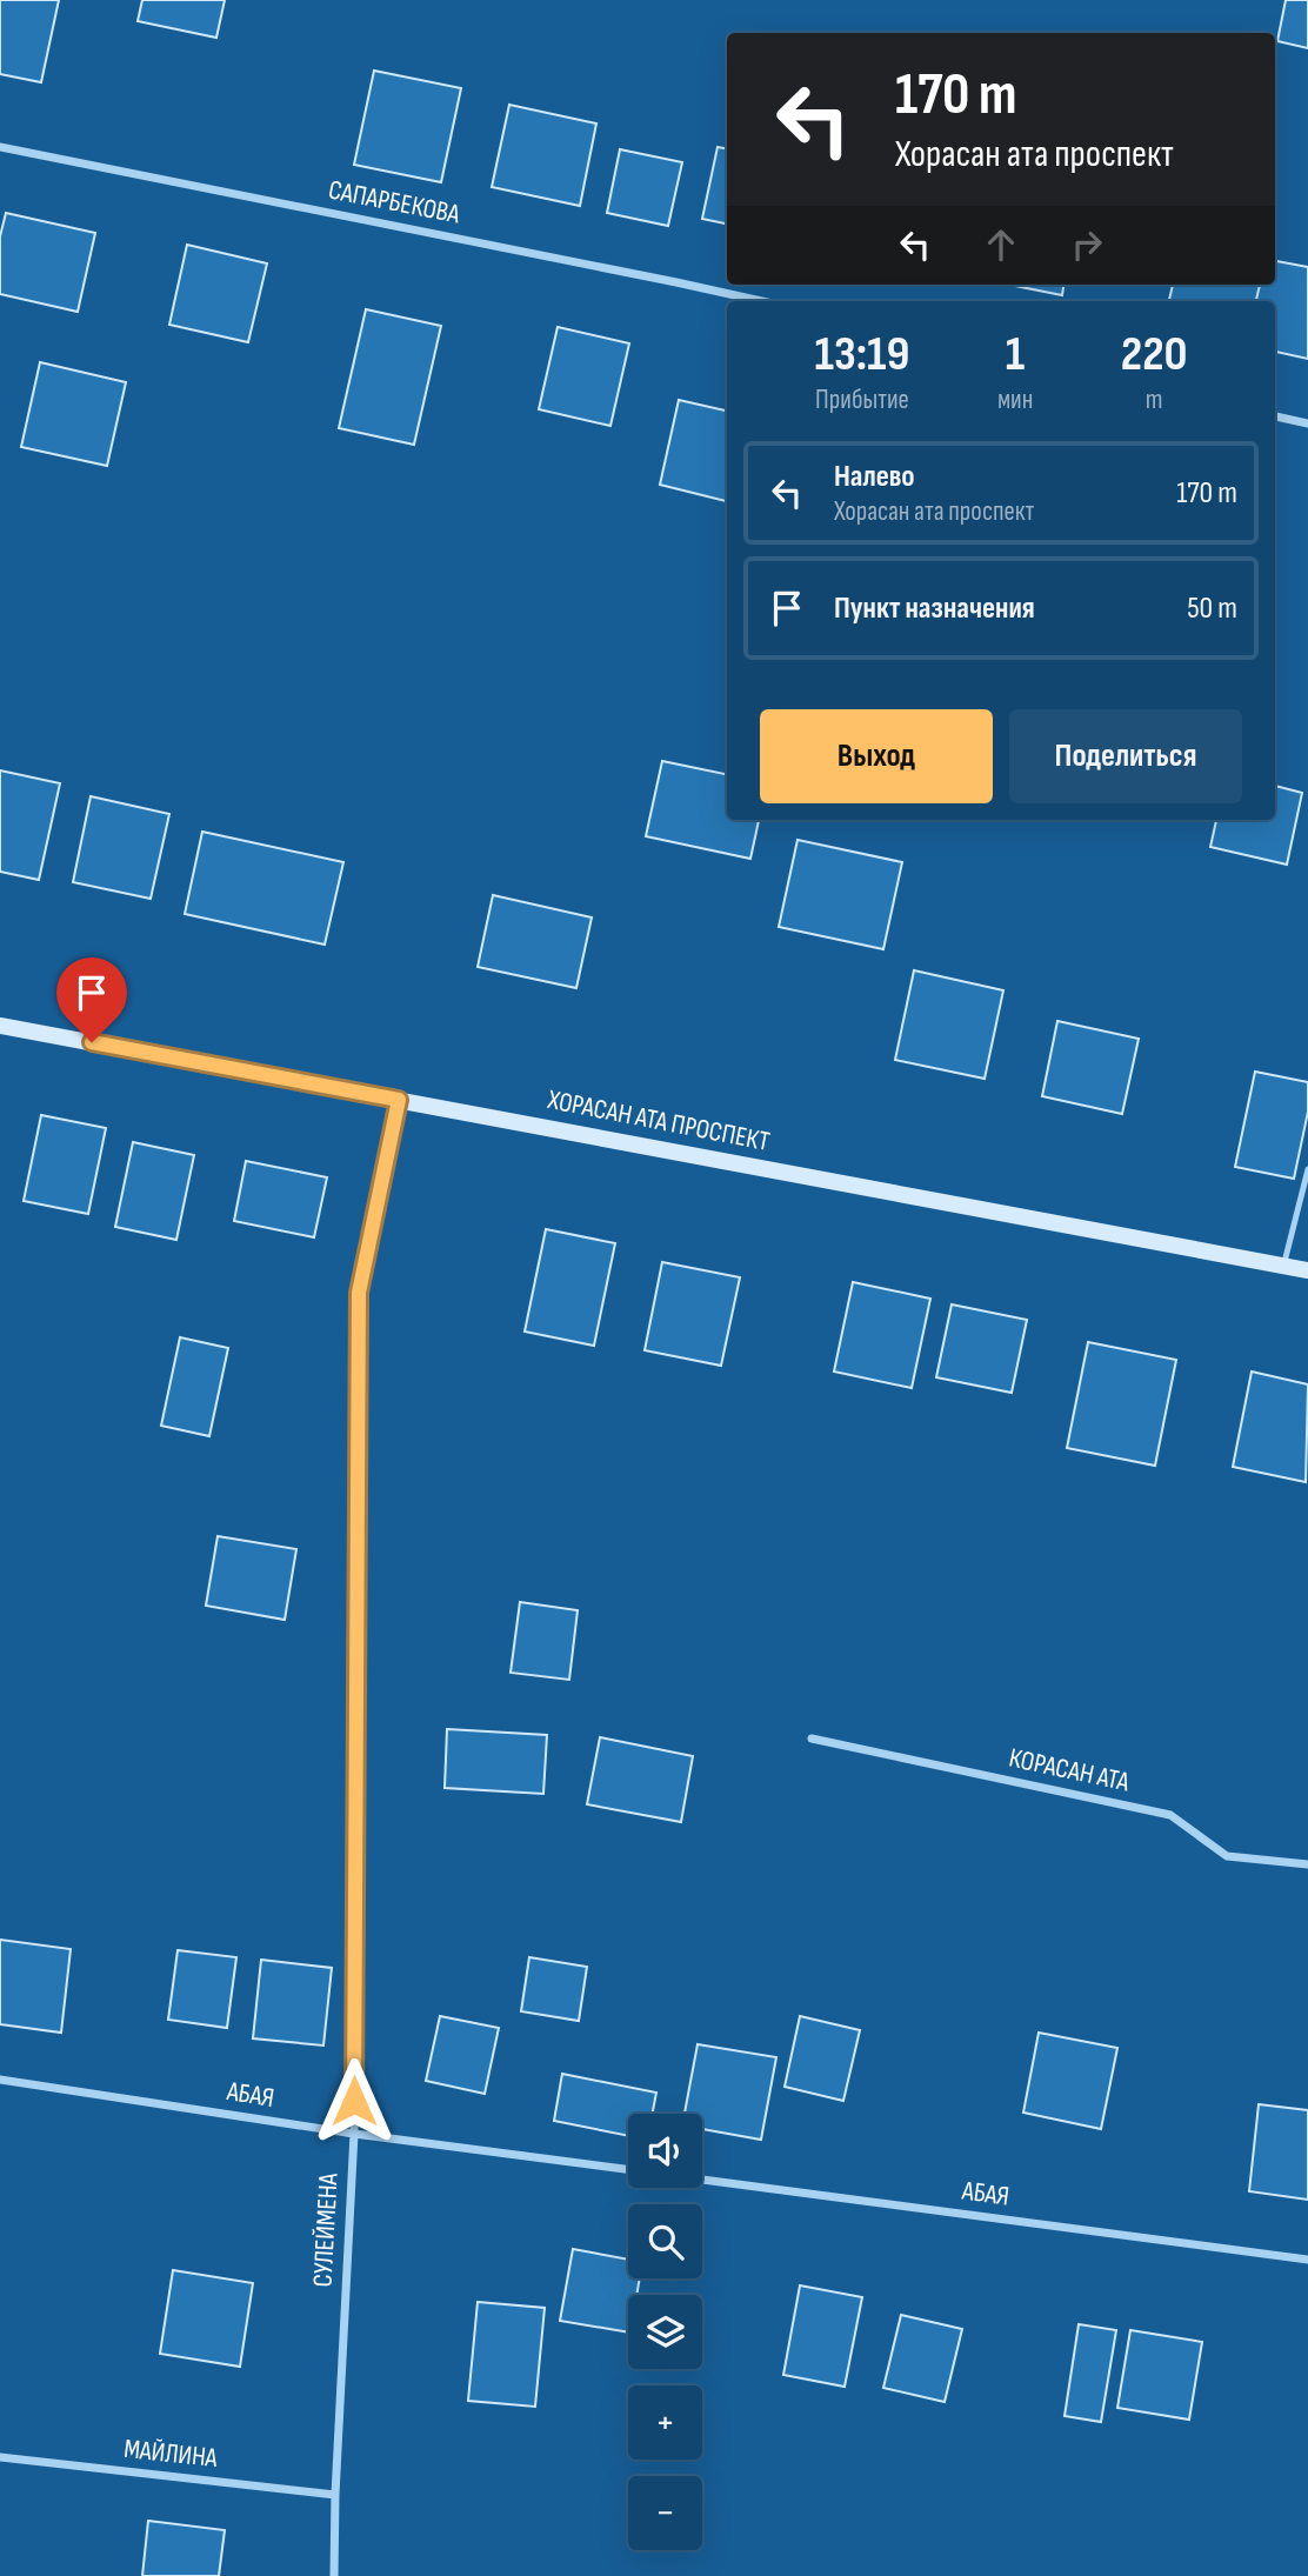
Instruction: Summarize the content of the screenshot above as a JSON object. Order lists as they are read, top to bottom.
{
  "streets": {
    "main road": ["ХОРАСАН АТА ПРОСПЕКТ"],
    "street": [
      "САПАРБЕКОВА",
      "КОРАСАН АТА",
      "АБАЯ",
      "СУЛЕЙМЕНА",
      "МАЙЛИНА"
    ]
  },
  "crossings": [
    ["ХОРАСАН АТА ПРОСПЕКТ", "СУЛЕЙМЕНА"],
    ["АБАЯ", "СУЛЕЙМЕНА"],
    ["СУЛЕЙМЕНА", "МАЙЛИНА"]
  ],
  "page": {
    "turn": ["170 m", "Хорасан ата проспект"],
    "eta": [
      "13:19",
      "Прибытие",
      "1",
      "мин",
      "220",
      "m"
    ],
    "list": [
      {
        "name": "Налево",
        "note": "Хорасан ата проспект",
        "value": "170 m"
      },
      {
        "name": "Пункт назначения",
        "value": "50 m"
      }
    ],
    "buttons": ["Выход", "Поделиться"],
    "map_buttons": ["+", "−"]
  }
}
